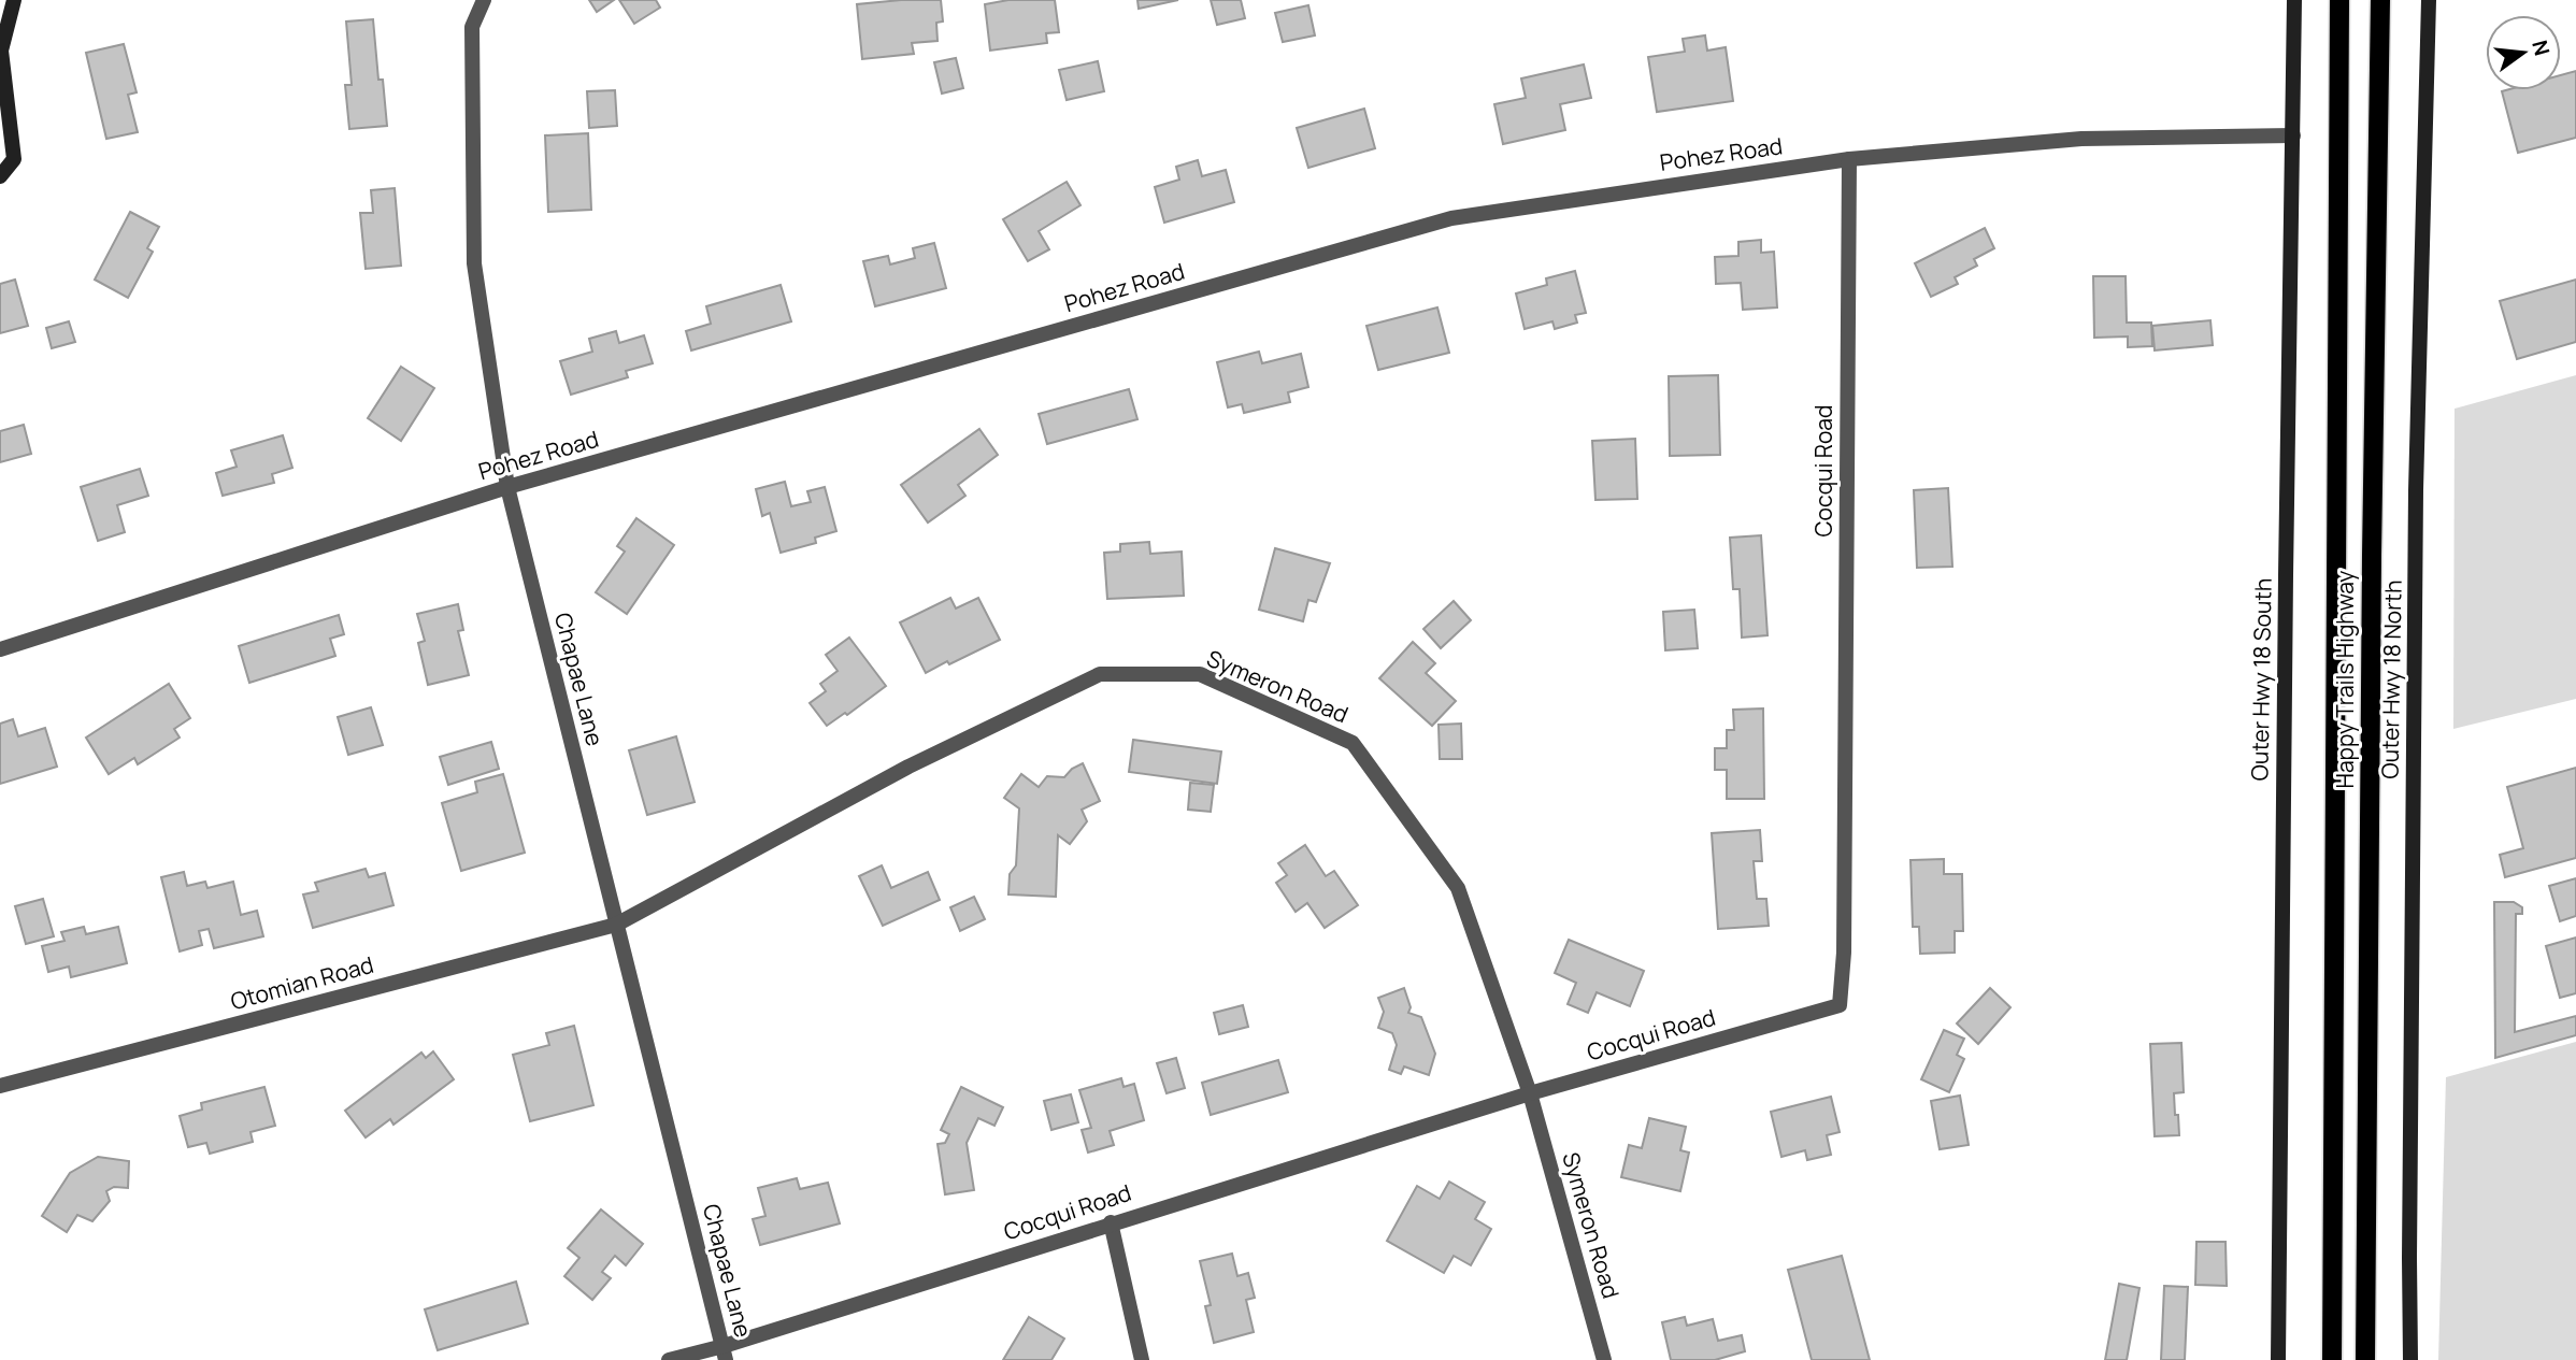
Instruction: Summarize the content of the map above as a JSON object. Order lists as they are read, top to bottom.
{
  "streets": {
    "main road": ["Happy Trails Highway"],
    "street": [
      "Pohez Road",
      "Cocqui Road",
      "Chapae Lane",
      "Outer Hwy 18 South",
      "Outer Hwy 18 North",
      "Symeron Road",
      "Otomian Road"
    ]
  },
  "crossings": [
    ["Pohez Road", "Cocqui Road"],
    ["Pohez Road", "Chapae Lane"],
    ["Pohez Road", "Outer Hwy 18 South"],
    ["Cocqui Road", "Chapae Lane"],
    ["Cocqui Road", "Symeron Road"],
    ["Chapae Lane", "Symeron Road"],
    ["Chapae Lane", "Otomian Road"],
    ["Symeron Road", "Otomian Road"]
  ],
  "north": "right"
}
